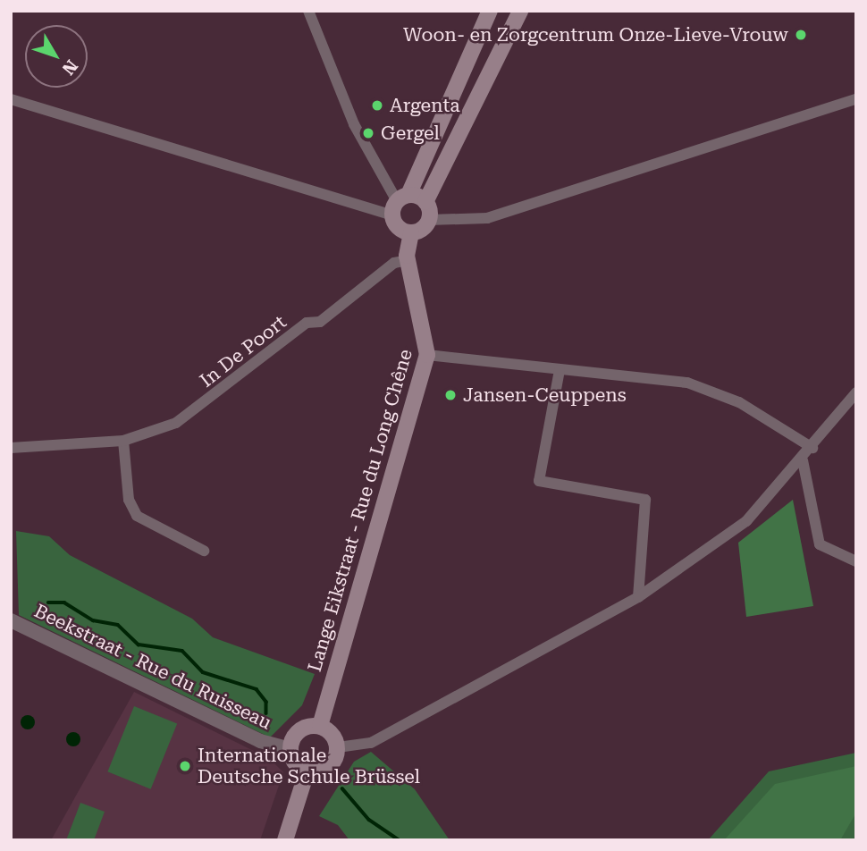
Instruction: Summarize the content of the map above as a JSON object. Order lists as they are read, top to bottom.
{
  "streets": {
    "main road": ["Lange Eikstraat - Rue du Long Chêne"],
    "street": ["In De Poort", "Beekstraat - Rue du Ruisseau"]
  },
  "crossings": [
    ["In De Poort", "Lange Eikstraat - Rue du Long Chêne"],
    ["Lange Eikstraat - Rue du Long Chêne", "Beekstraat - Rue du Ruisseau"]
  ],
  "places": [
    "Woon- en Zorgcentrum Onze-Lieve-Vrouw",
    "Argenta",
    "Gergel",
    "Jansen-Ceuppens",
    "Internationale Deutsche Schule Brüssel"
  ],
  "north": "bottom right"
}
